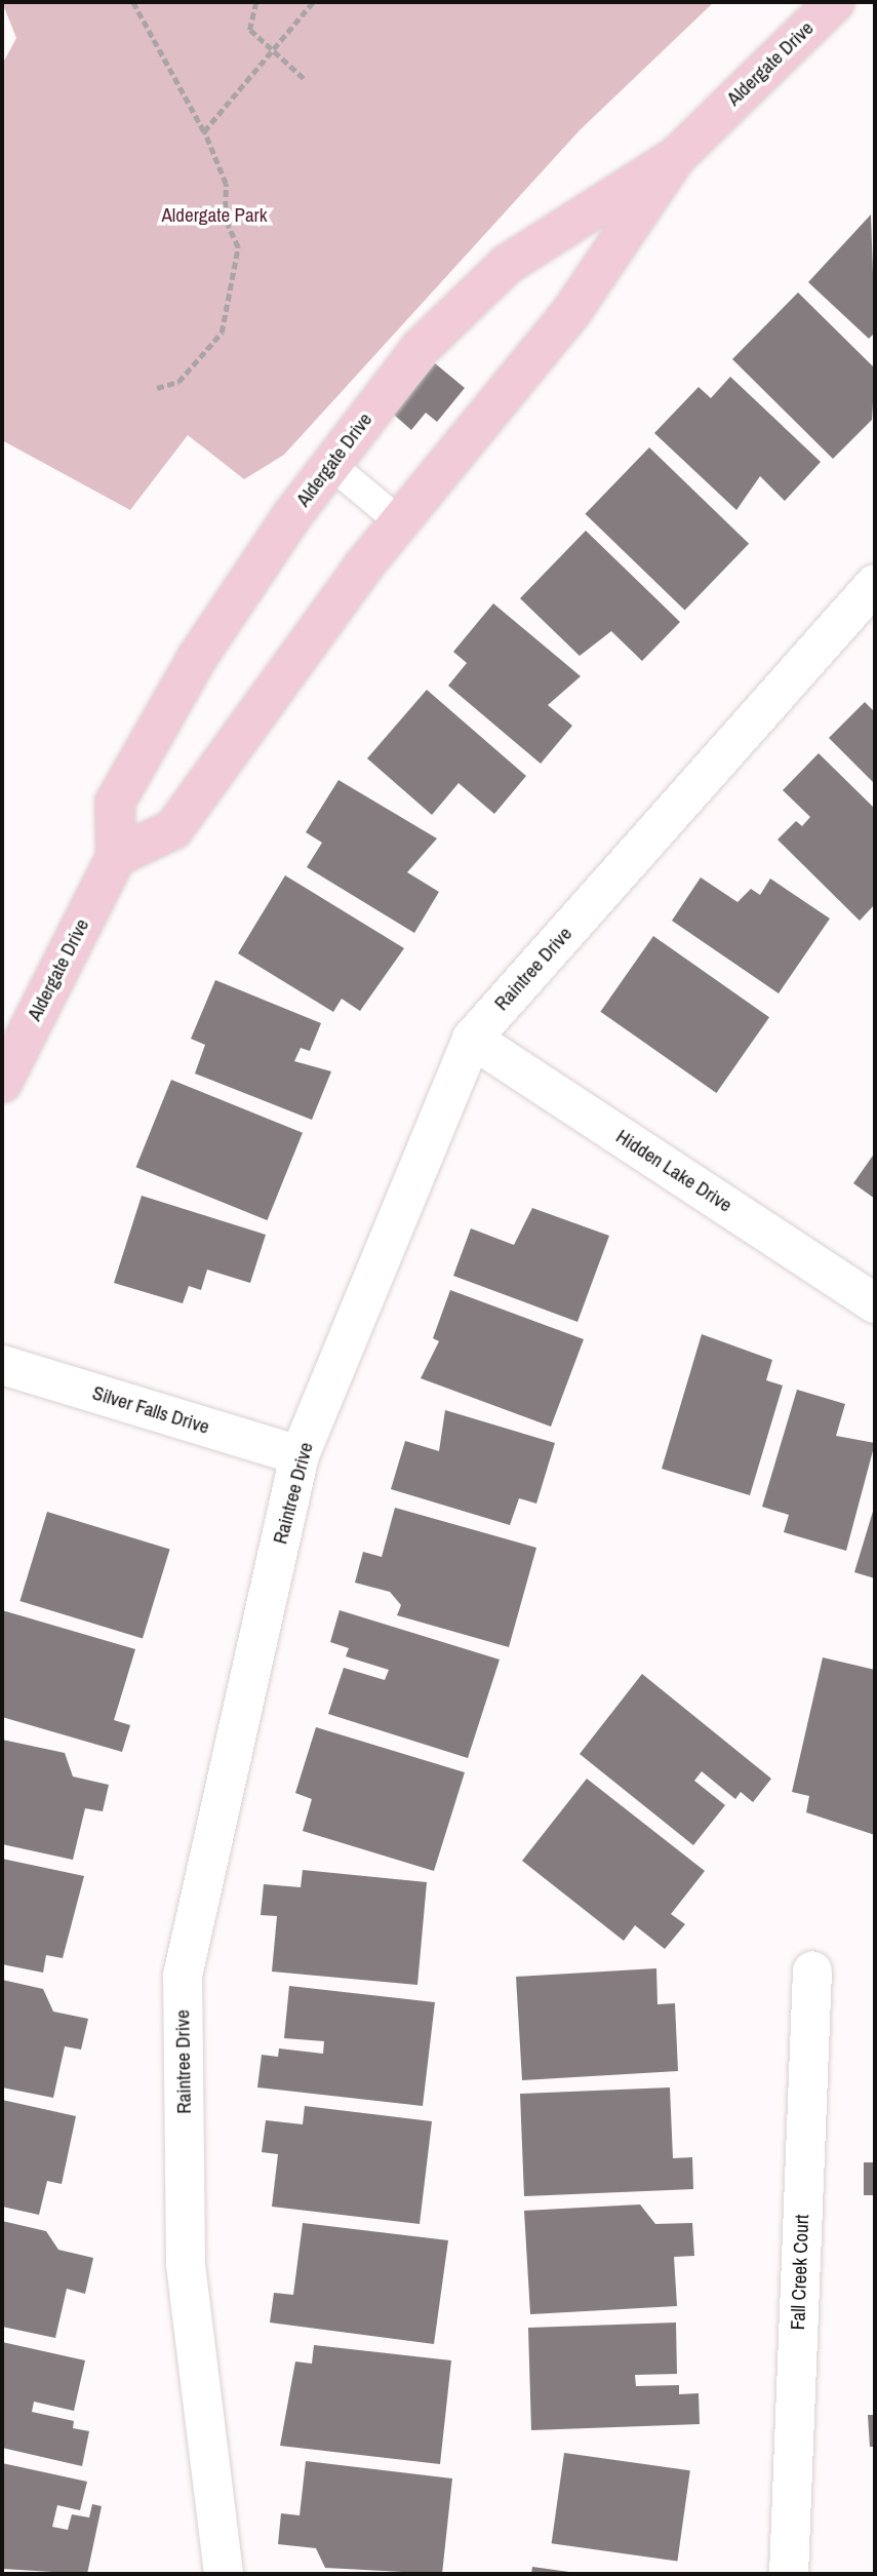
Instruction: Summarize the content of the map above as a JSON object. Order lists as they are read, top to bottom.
{
  "streets": {
    "street": [
      "Aldergate Drive",
      "Raintree Drive",
      "Hidden Lake Drive",
      "Silver Falls Drive",
      "Fall Creek Court"
    ]
  },
  "crossings": [
    ["Raintree Drive", "Hidden Lake Drive"],
    ["Raintree Drive", "Silver Falls Drive"]
  ],
  "parks": ["Aldergate Park"]
}
